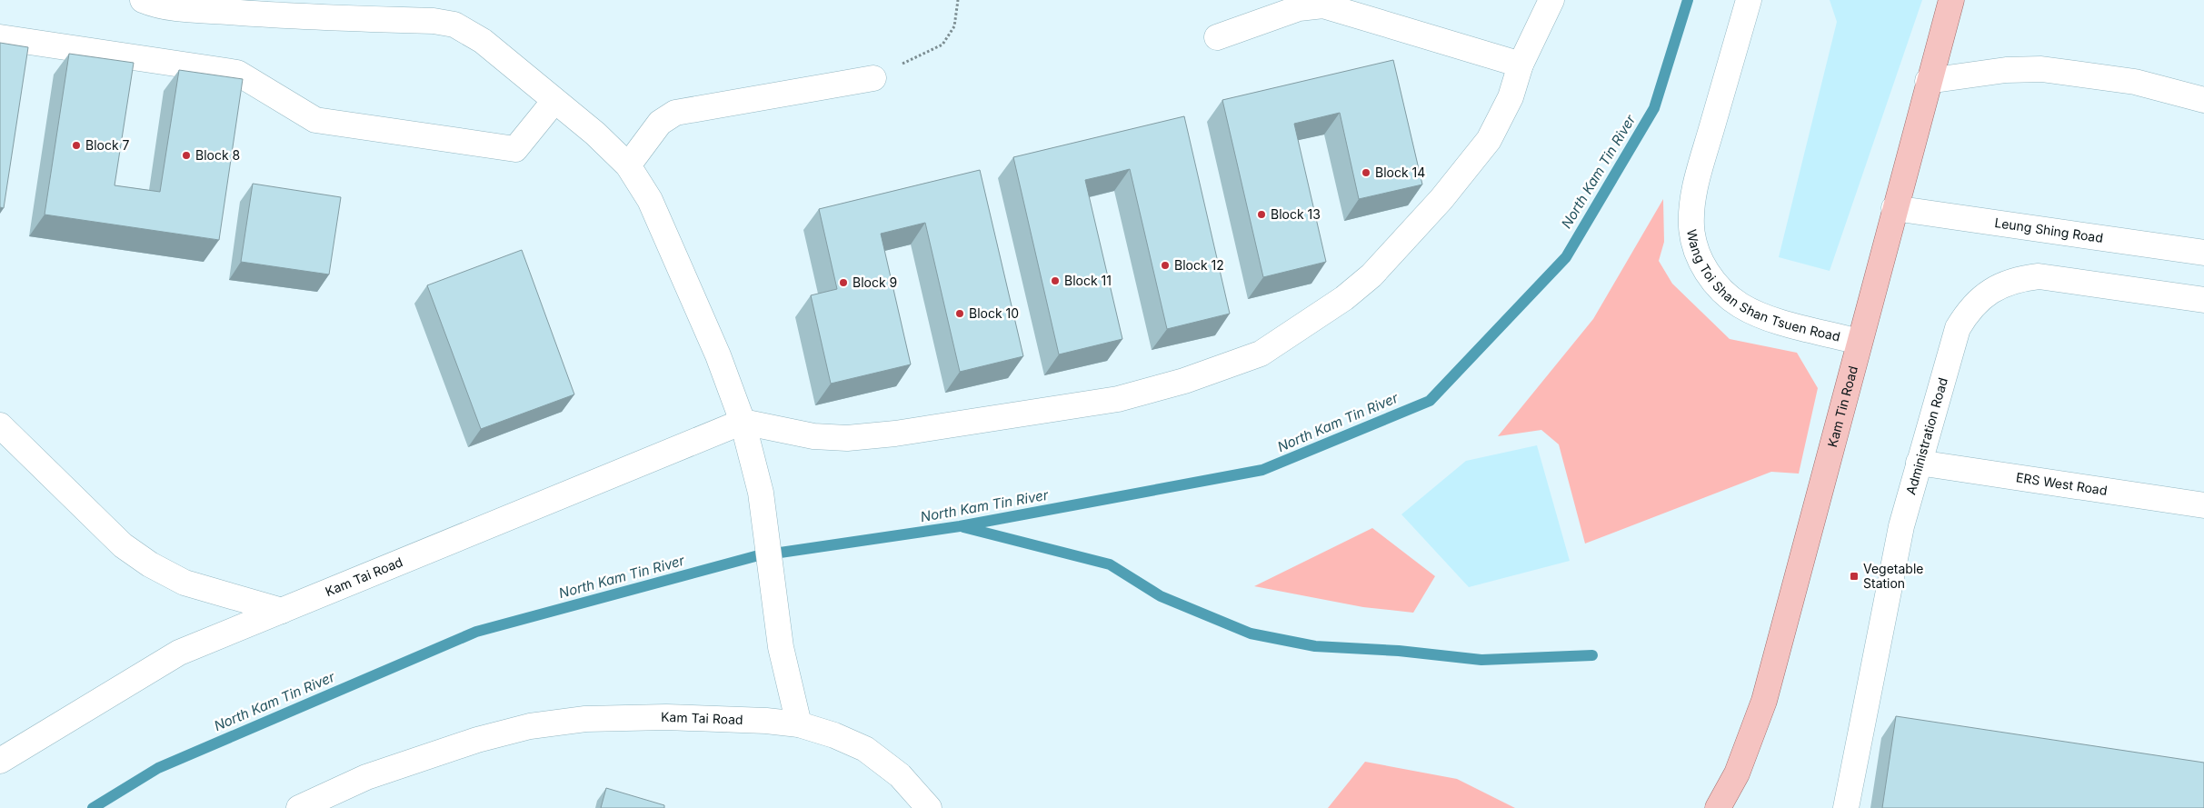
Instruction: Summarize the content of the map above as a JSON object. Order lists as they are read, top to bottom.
{
  "streets": {
    "main road": ["Kam Tin Road"],
    "street": [
      "Leung Shing Road",
      "Wang Toi Shan Shan Tsuen Road",
      "Administration Road",
      "ERS West Road",
      "Kam Tai Road"
    ]
  },
  "crossings": [
    ["Leung Shing Road", "Kam Tin Road"],
    ["Wang Toi Shan Shan Tsuen Road", "Kam Tin Road"],
    ["Administration Road", "ERS West Road"]
  ],
  "water": ["North Kam Tin River"],
  "places": {
    "other": [
      "Block 7",
      "Block 8",
      "Block 14",
      "Block 13",
      "Block 12",
      "Block 11",
      "Block 9",
      "Block 10"
    ],
    "transit": ["Vegetable Station"]
  }
}
